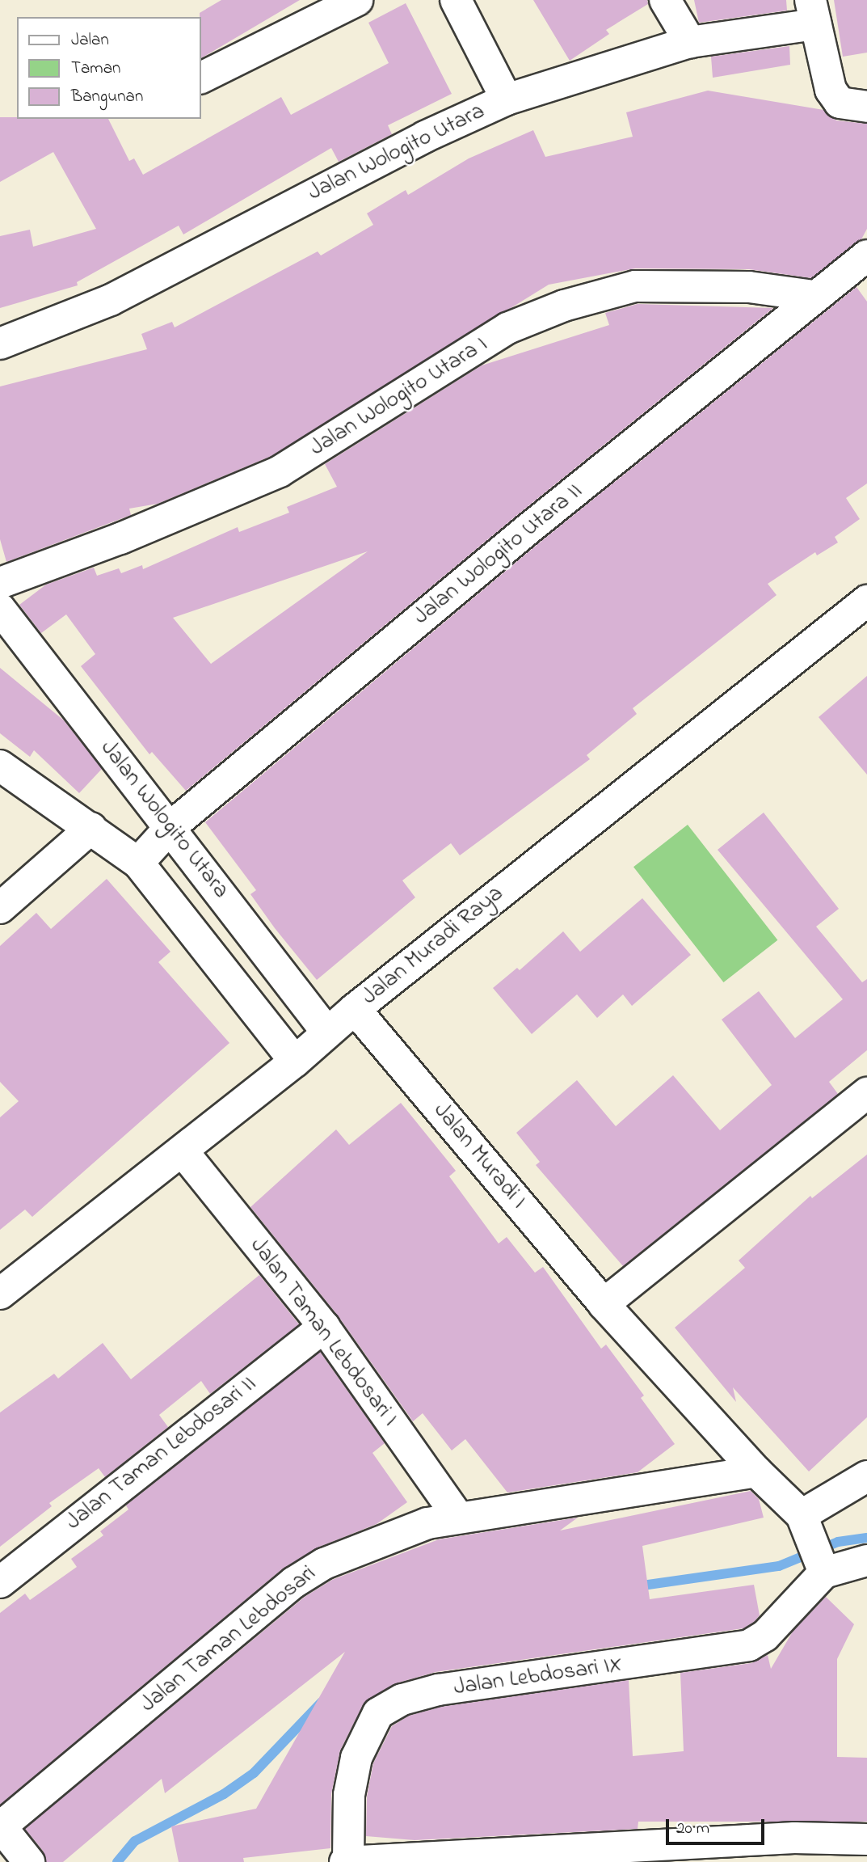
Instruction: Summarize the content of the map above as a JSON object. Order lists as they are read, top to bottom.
{
  "streets": {
    "street": [
      "Jalan Wologito Utara",
      "Jalan Wologito Utara I",
      "Jalan Wologito Utara II",
      "Jalan Muradi Raya",
      "Jalan Muradi I",
      "Jalan Taman Lebdosari I",
      "Jalan Taman Lebdosari II",
      "Jalan Taman Lebdosari",
      "Jalan Lebdosari IX"
    ]
  },
  "crossings": [
    ["Jalan Wologito Utara", "Jalan Wologito Utara II"],
    ["Jalan Wologito Utara", "Jalan Muradi Raya"],
    ["Jalan Wologito Utara I", "Jalan Wologito Utara II"],
    ["Jalan Muradi Raya", "Jalan Muradi I"],
    ["Jalan Muradi Raya", "Jalan Taman Lebdosari I"],
    ["Jalan Muradi I", "Jalan Taman Lebdosari"],
    ["Jalan Taman Lebdosari I", "Jalan Taman Lebdosari II"],
    ["Jalan Taman Lebdosari I", "Jalan Taman Lebdosari"]
  ],
  "legend": ["Jalan", "Taman", "Bangunan"],
  "scale_bar": "20 m"
}
